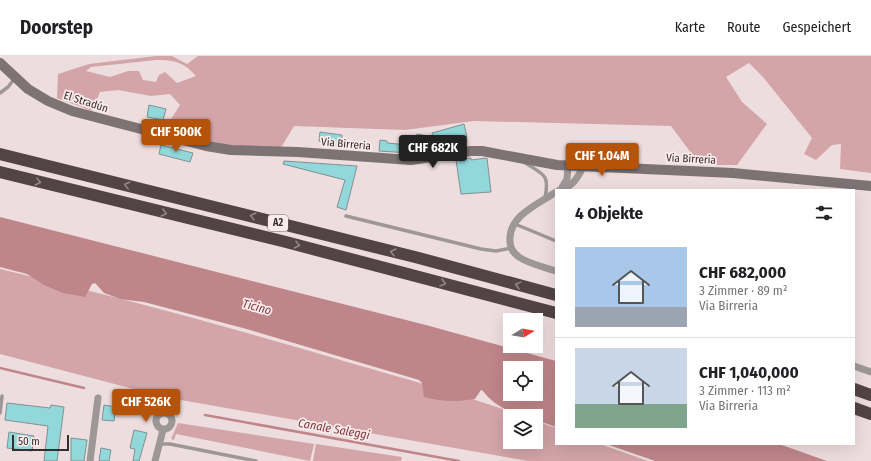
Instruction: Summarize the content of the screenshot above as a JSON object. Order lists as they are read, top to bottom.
{
  "streets": {
    "highway": ["A2"],
    "street": ["El Stradún", "Via Birreria"]
  },
  "crossings": [
    ["El Stradún", "Via Birreria"]
  ],
  "water": ["Ticino", "Canale Saleggi"],
  "scale_bar": "50 m",
  "north": "right",
  "page": {
    "header": "Doorstep",
    "nav": ["Karte", "Route", "Gespeichert"],
    "price": [
      "CHF 500K",
      "CHF 682K",
      "CHF 1.04M",
      "CHF 526K"
    ],
    "heading": "4 Objekte",
    "list": [
      {
        "name": "CHF 682,000",
        "note": "3 Zimmer · 89 m² · Via Birreria"
      },
      {
        "name": "CHF 1,040,000",
        "note": "3 Zimmer · 113 m² · Via Birreria"
      }
    ],
    "scale": "50 m"
  }
}
